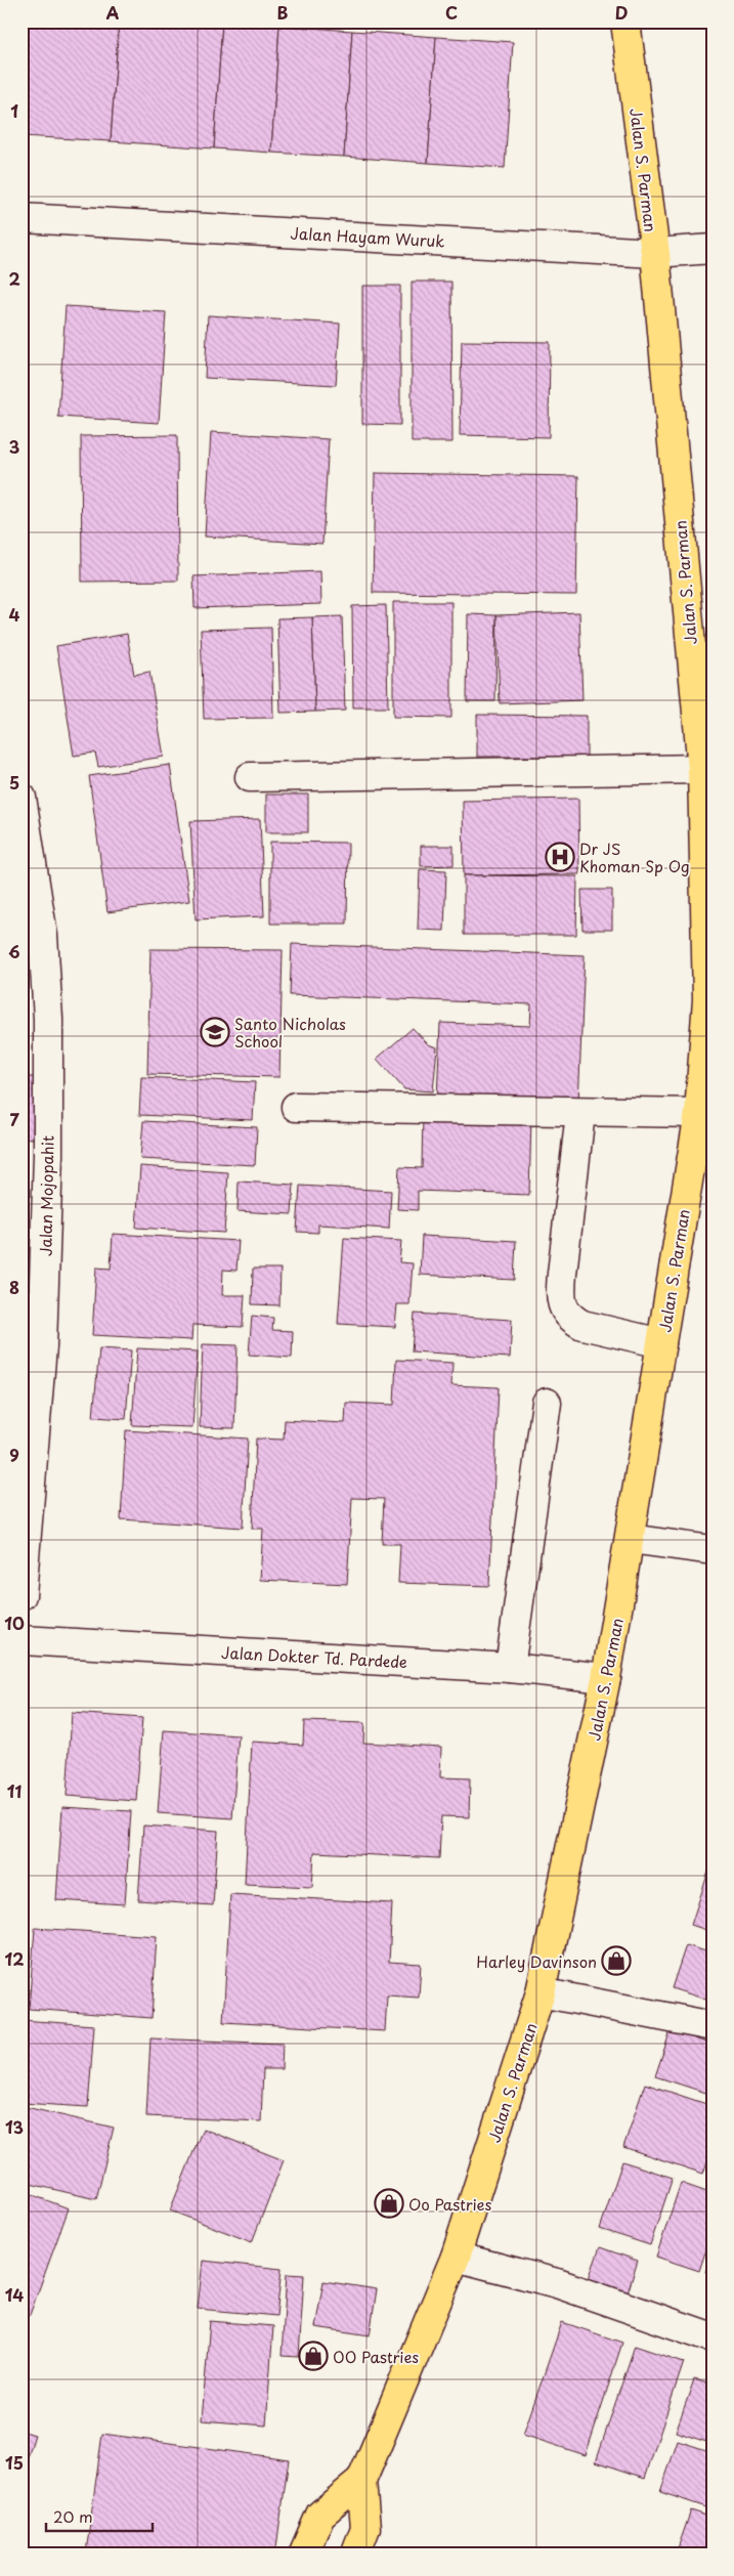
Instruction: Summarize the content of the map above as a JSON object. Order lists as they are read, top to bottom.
{
  "streets": {
    "main road": ["Jalan S. Parman"],
    "street": ["Jalan Hayam Wuruk", "Jalan Mojopahit", "Jalan Dokter Td. Pardede"]
  },
  "crossings": [
    ["Jalan S. Parman", "Jalan Hayam Wuruk"],
    ["Jalan S. Parman", "Jalan Dokter Td. Pardede"]
  ],
  "places": {
    "hospital": ["Dr JS Khoman Sp Og"],
    "school or university": ["Santo Nicholas School"],
    "shop": ["Harley Davinson", "Oo Pastries", "OO Pastries"]
  },
  "scale_bar": "20 m",
  "grid": {
    "columns": [
      "A",
      "B",
      "C",
      "D"
    ],
    "rows": [
      "1",
      "2",
      "3",
      "4",
      "5",
      "6",
      "7",
      "8",
      "9",
      "10",
      "11",
      "12",
      "13",
      "14",
      "15"
    ]
  }
}
